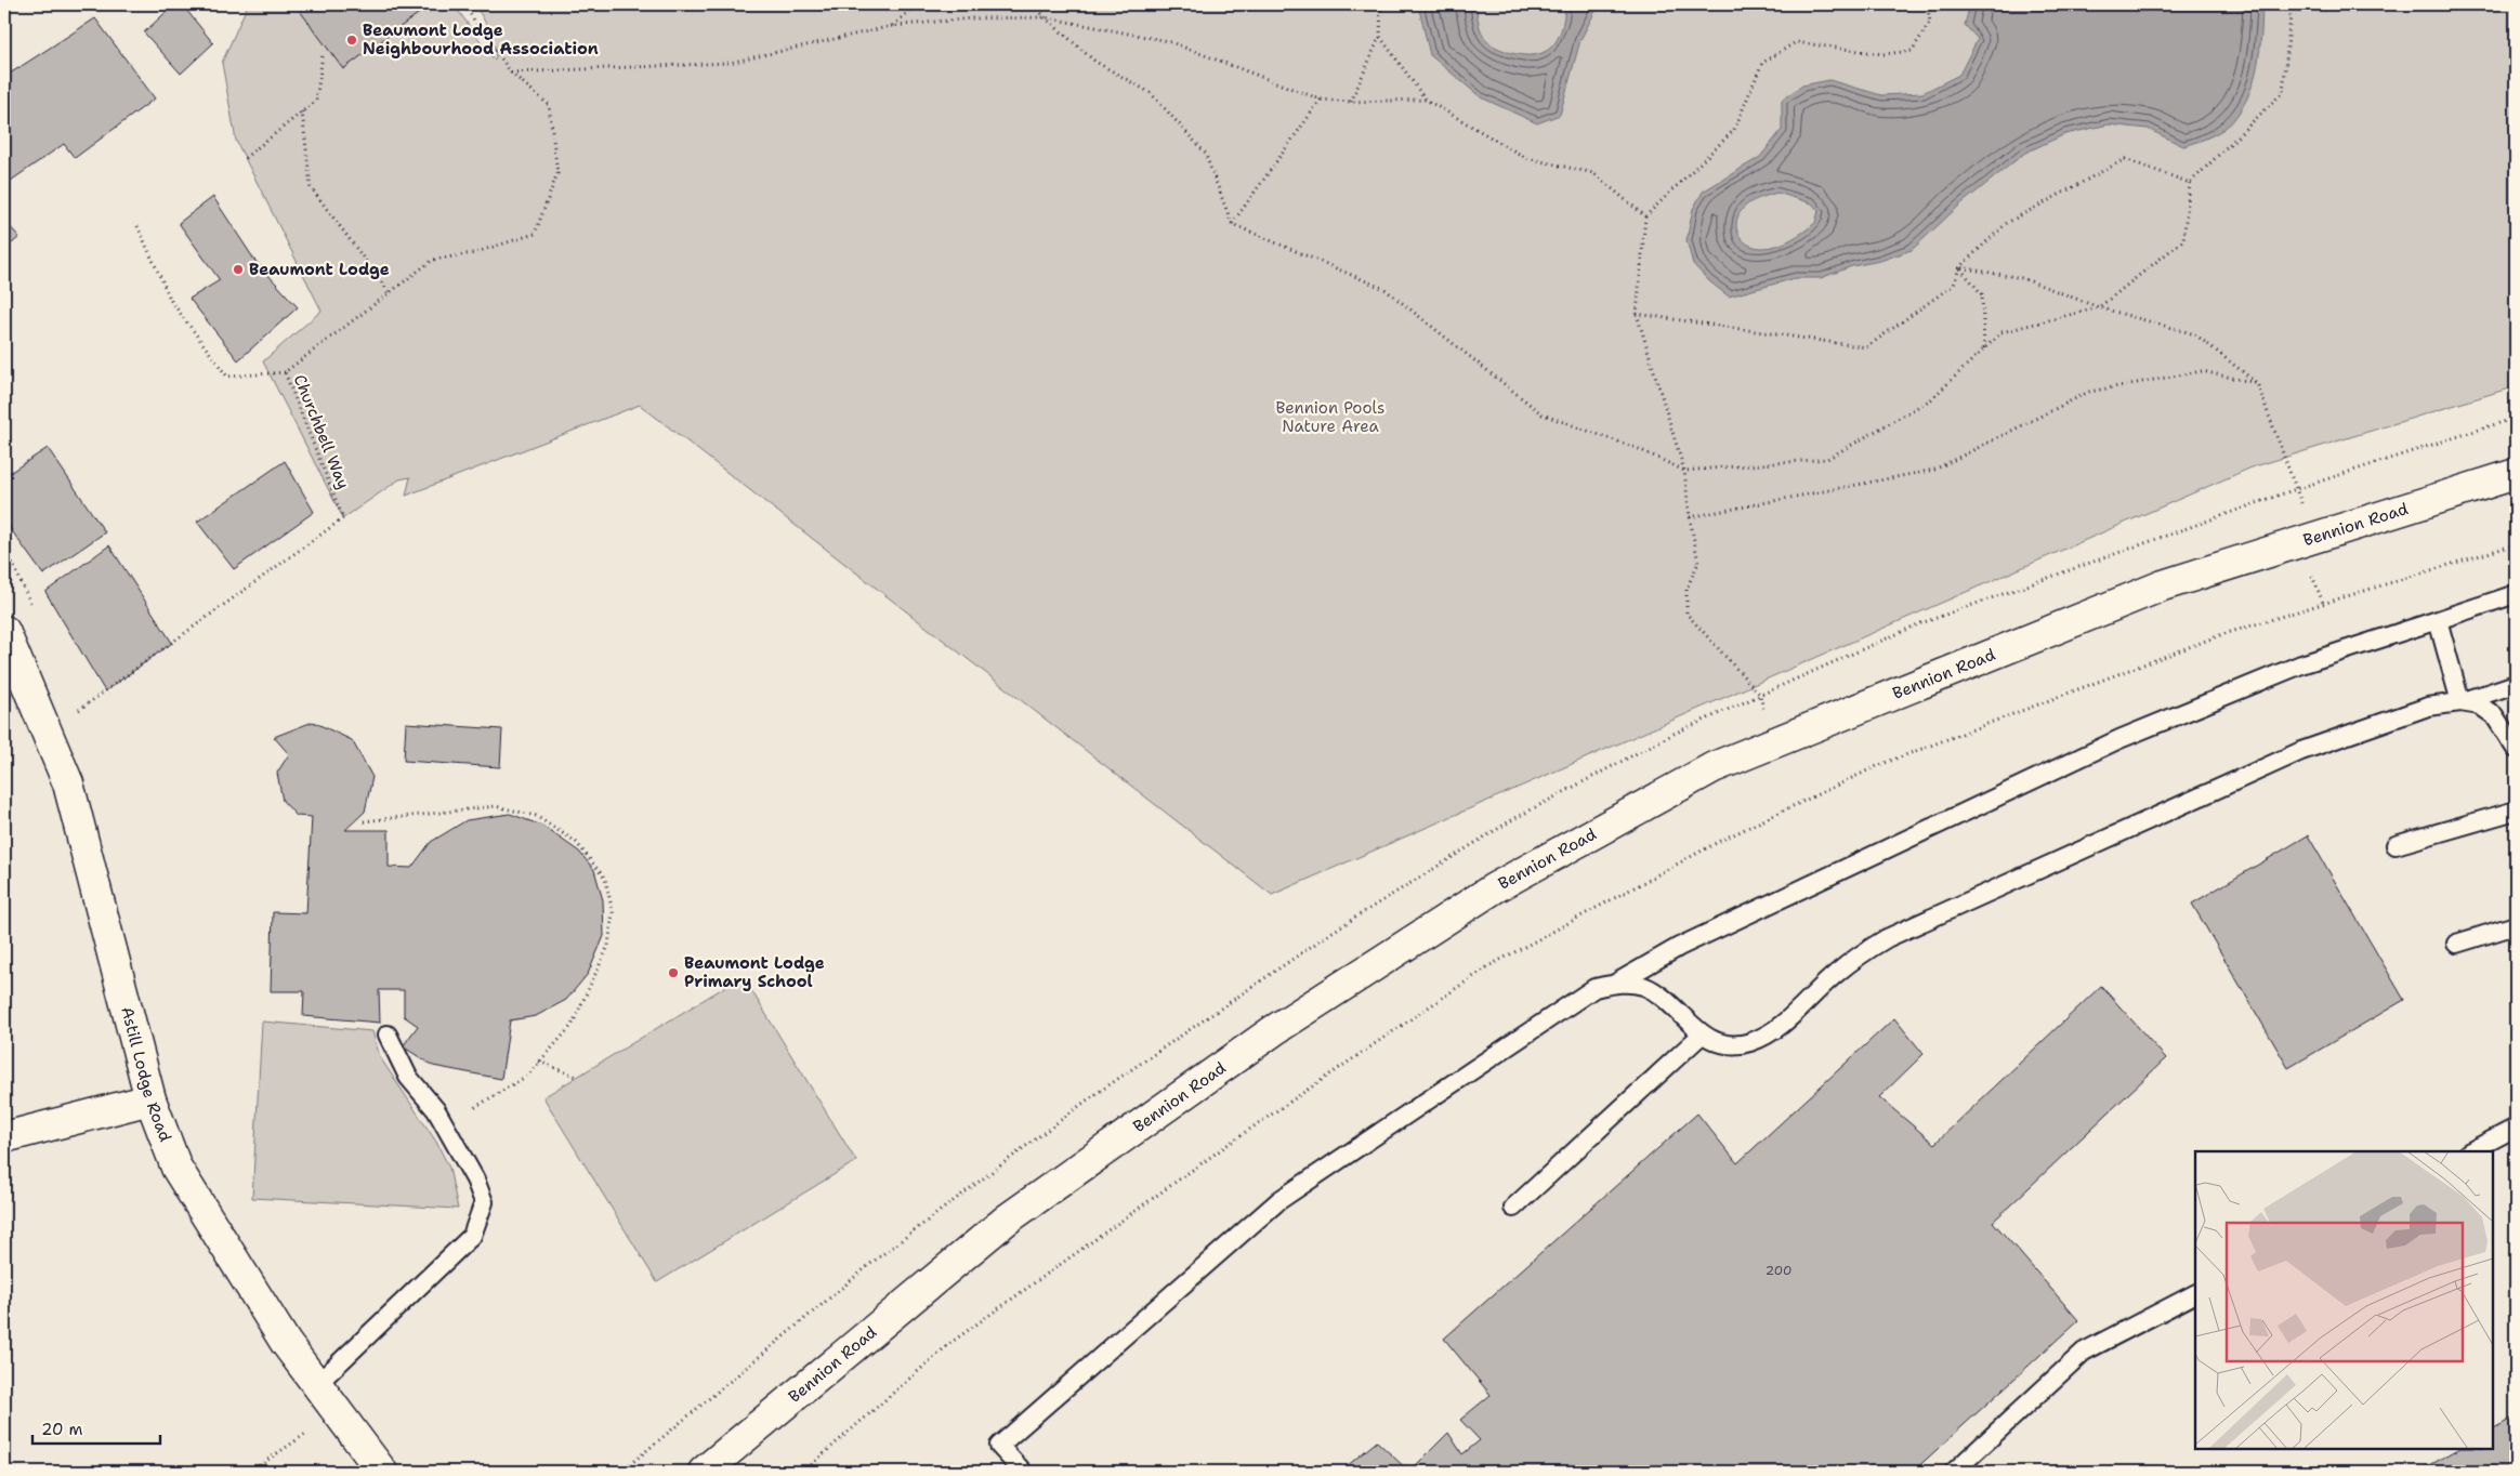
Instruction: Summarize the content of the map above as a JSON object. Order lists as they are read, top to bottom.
{
  "streets": {
    "street": ["Bennion Road", "Astill Lodge Road"],
    "path": ["Churchbell Way"]
  },
  "parks": ["Bennion Pools Nature Area"],
  "places": ["Beaumont Lodge Neighbourhood Association", "Beaumont Lodge", "Beaumont Lodge Primary School"],
  "house_numbers": ["200"],
  "scale_bar": "20 m"
}
